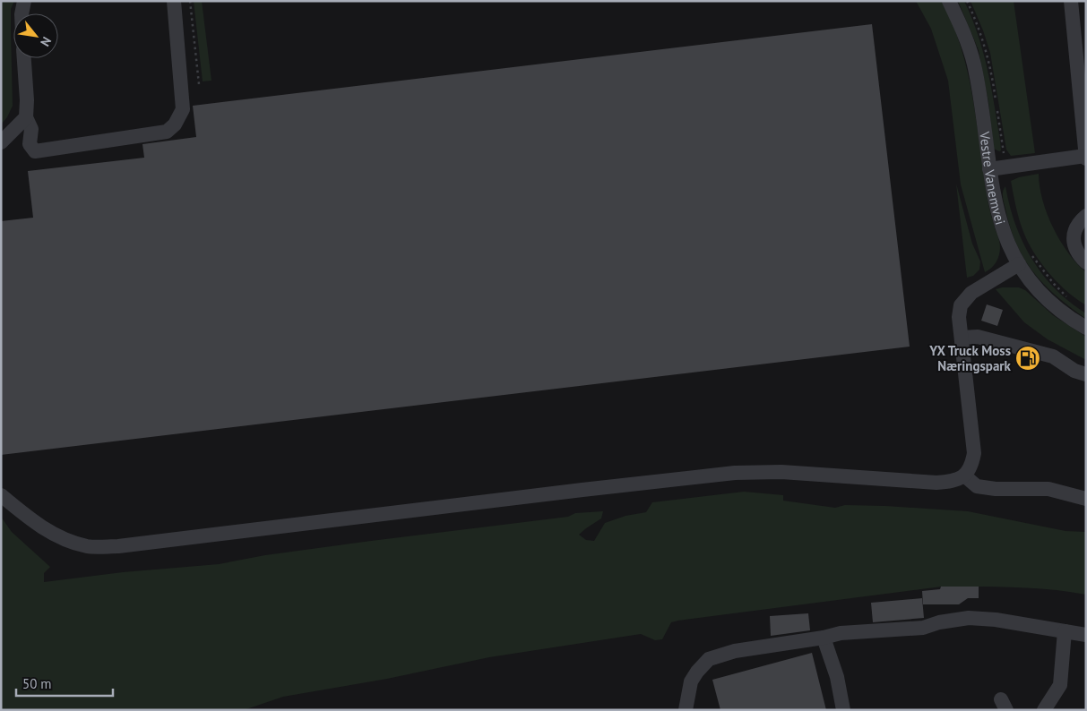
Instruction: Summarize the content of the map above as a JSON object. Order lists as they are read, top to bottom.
{
  "streets": {
    "street": ["Vestre Vanemvei"]
  },
  "places": {
    "fuel station": ["YX Truck Moss Næringspark"]
  },
  "scale_bar": "50 m",
  "north": "bottom right"
}
